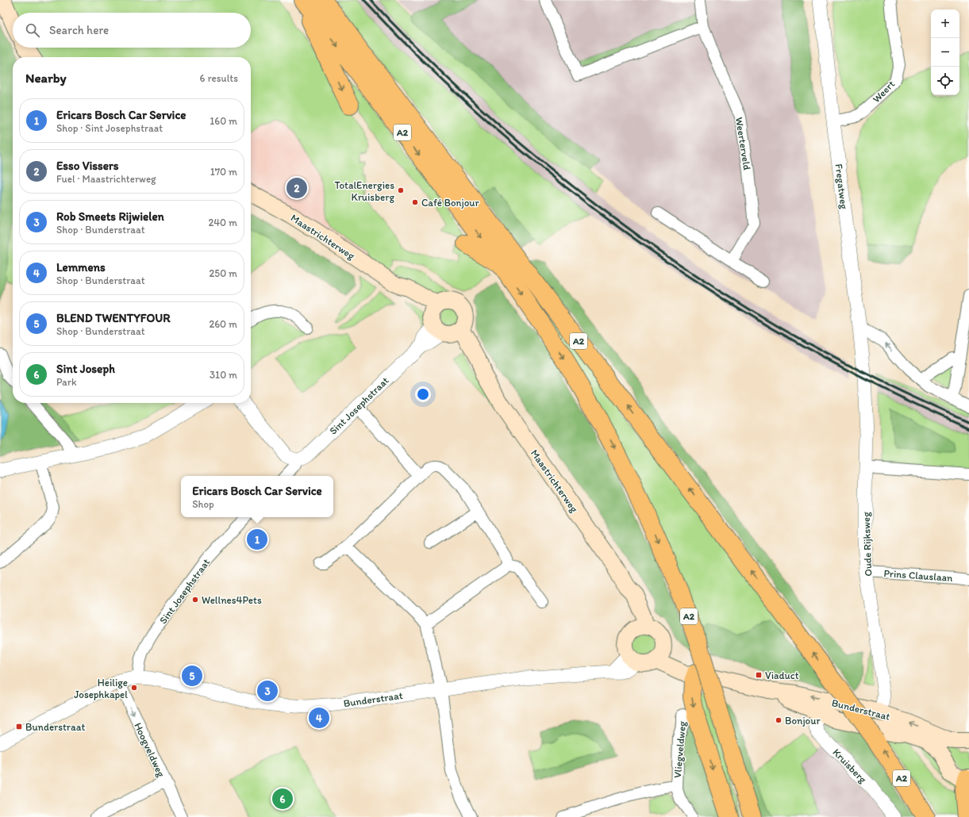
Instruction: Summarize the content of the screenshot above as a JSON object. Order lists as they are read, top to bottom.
{
  "streets": {
    "highway": ["A2"],
    "main road": ["Maastrichterweg", "Bunderstraat"],
    "street": [
      "Weert",
      "Weerterveld",
      "Fregatweg",
      "Sint Josephstraat",
      "Oude Rijksweg",
      "Prins Clauslaan",
      "Hoogveldweg",
      "Vliegveldweg",
      "Kruisberg"
    ]
  },
  "crossings": [
    ["Weert", "Fregatweg"],
    ["Fregatweg", "Oude Rijksweg"],
    ["Maastrichterweg", "Sint Josephstraat"],
    ["Maastrichterweg", "Bunderstraat"],
    ["Sint Josephstraat", "Bunderstraat"],
    ["Oude Rijksweg", "Prins Clauslaan"],
    ["Oude Rijksweg", "Bunderstraat"],
    ["Bunderstraat", "Hoogveldweg"],
    ["Bunderstraat", "Kruisberg"]
  ],
  "one_way": ["Hoogveldweg"],
  "places": {
    "other": [
      "TotalEnergies Kruisberg",
      "Café Bonjour",
      "Wellnes4Pets",
      "Heilige Josephkapel",
      "Bonjour"
    ],
    "transit": ["Viaduct", "Bunderstraat"]
  },
  "page": {
    "map_buttons": ["+", "−"],
    "search": "Search here",
    "heading": ["Nearby", "6 results"],
    "list": [
      {
        "mark": "1",
        "name": "Ericars Bosch Car Service",
        "note": "Shop · Sint Josephstraat",
        "value": "160 m"
      },
      {
        "mark": "2",
        "name": "Esso Vissers",
        "note": "Fuel · Maastrichterweg",
        "value": "170 m"
      },
      {
        "mark": "3",
        "name": "Rob Smeets Rijwielen",
        "note": "Shop · Bunderstraat",
        "value": "240 m"
      },
      {
        "mark": "4",
        "name": "Lemmens",
        "note": "Shop · Bunderstraat",
        "value": "250 m"
      },
      {
        "mark": "5",
        "name": "BLEND TWENTYFOUR",
        "note": "Shop · Bunderstraat",
        "value": "260 m"
      },
      {
        "mark": "6",
        "name": "Sint Joseph",
        "note": "Park",
        "value": "310 m"
      }
    ],
    "pins": [
      "2",
      "1",
      "5",
      "3",
      "4",
      "6"
    ],
    "popup": ["Ericars Bosch Car Service", "Shop"]
  }
}
